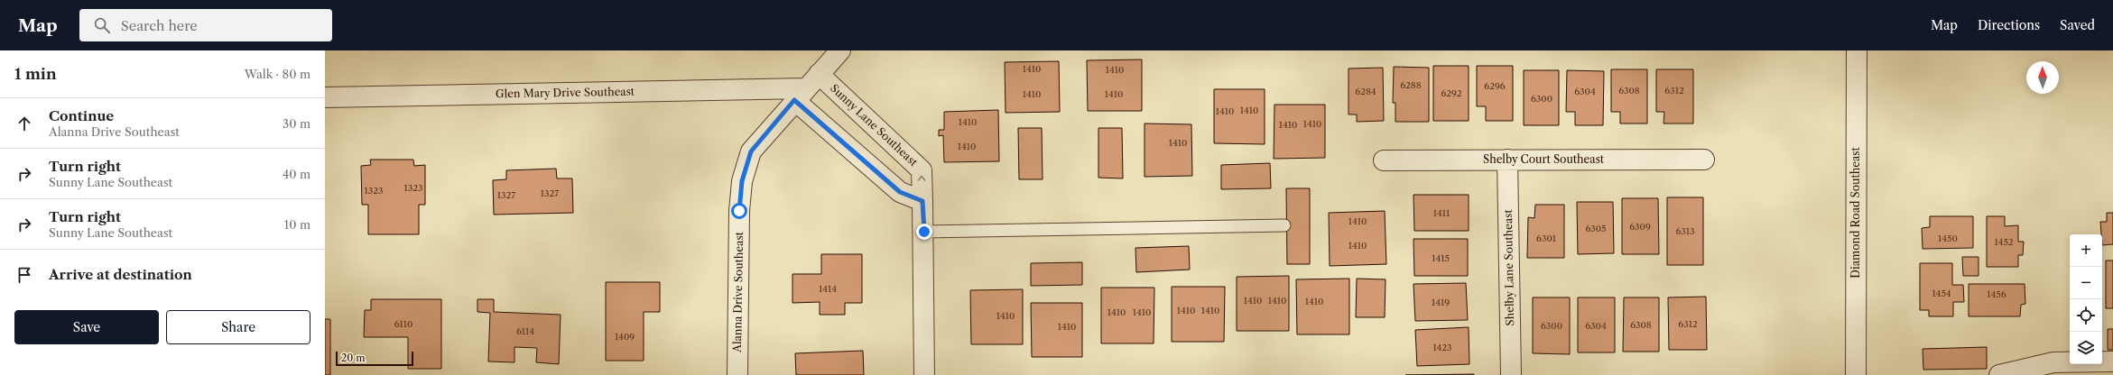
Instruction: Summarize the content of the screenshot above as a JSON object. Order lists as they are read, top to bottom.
{
  "streets": {
    "street": [
      "Glen Mary Drive Southeast",
      "Sunny Lane Southeast",
      "Shelby Court Southeast",
      "Diamond Road Southeast",
      "Shelby Lane Southeast",
      "Alanna Drive Southeast"
    ]
  },
  "crossings": [
    ["Glen Mary Drive Southeast", "Alanna Drive Southeast"],
    ["Sunny Lane Southeast", "Alanna Drive Southeast"],
    ["Shelby Court Southeast", "Shelby Lane Southeast"]
  ],
  "house_numbers": [
    "1410",
    "1410",
    "6288",
    "6296",
    "6308",
    "6312",
    "6284",
    "6304",
    "6292",
    "1410",
    "1410",
    "6300",
    "1410",
    "1410",
    "1410",
    "1410",
    "1410",
    "1410",
    "1410",
    "1323",
    "1323",
    "1327",
    "1327",
    "1411",
    "1410",
    "6309",
    "6305",
    "6313",
    "6301",
    "1450",
    "1452",
    "1410",
    "1415",
    "1414",
    "1454",
    "1456",
    "1410",
    "1410",
    "1410",
    "1419",
    "1410",
    "1410",
    "1410",
    "1410",
    "1410",
    "6110",
    "6312",
    "6308",
    "6300",
    "6304",
    "1410",
    "6114",
    "1409",
    "1423"
  ],
  "scale_bar": "20 m",
  "north": "top",
  "page": {
    "header": "Map",
    "search": "Search here",
    "nav": ["Map", "Directions", "Saved"],
    "heading": ["1 min", "Walk · 80 m"],
    "list": [
      ["Continue", "Alanna Drive Southeast", "30 m"],
      ["Turn right", "Sunny Lane Southeast", "40 m"],
      ["Turn right", "Sunny Lane Southeast", "10 m"],
      "Arrive at destination"
    ],
    "map_buttons": ["+", "−"],
    "buttons": ["Save", "Share"],
    "scale": "20 m"
  }
}
